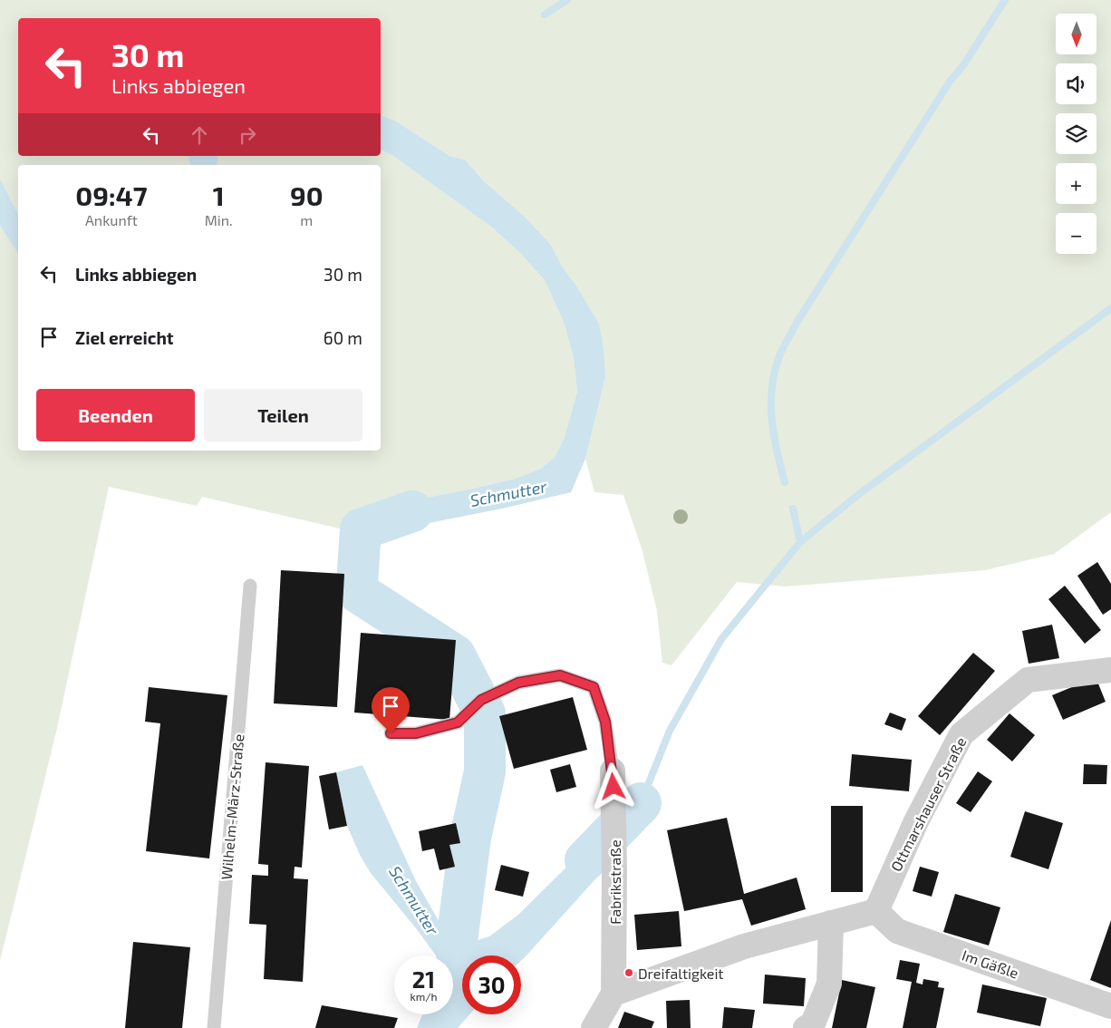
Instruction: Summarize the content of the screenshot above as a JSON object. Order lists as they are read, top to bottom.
{
  "streets": {
    "street": ["Ottmarshauser Straße", "Fabrikstraße", "Im Gäßle"],
    "lane": ["Wilhelm-März-Straße"]
  },
  "crossings": [
    ["Ottmarshauser Straße", "Im Gäßle"]
  ],
  "water": ["Schmutter"],
  "places": ["Dreifaltigkeit"],
  "north": "bottom",
  "page": {
    "map_buttons": ["+", "−"],
    "turn": ["30 m", "Links abbiegen"],
    "eta": [
      "09:47",
      "Ankunft",
      "1",
      "Min.",
      "90",
      "m"
    ],
    "list": [
      {
        "name": "Links abbiegen",
        "value": "30 m"
      },
      {
        "name": "Ziel erreicht",
        "value": "60 m"
      }
    ],
    "buttons": ["Beenden", "Teilen"],
    "speed": "21 km/h",
    "limit": "30"
  }
}
